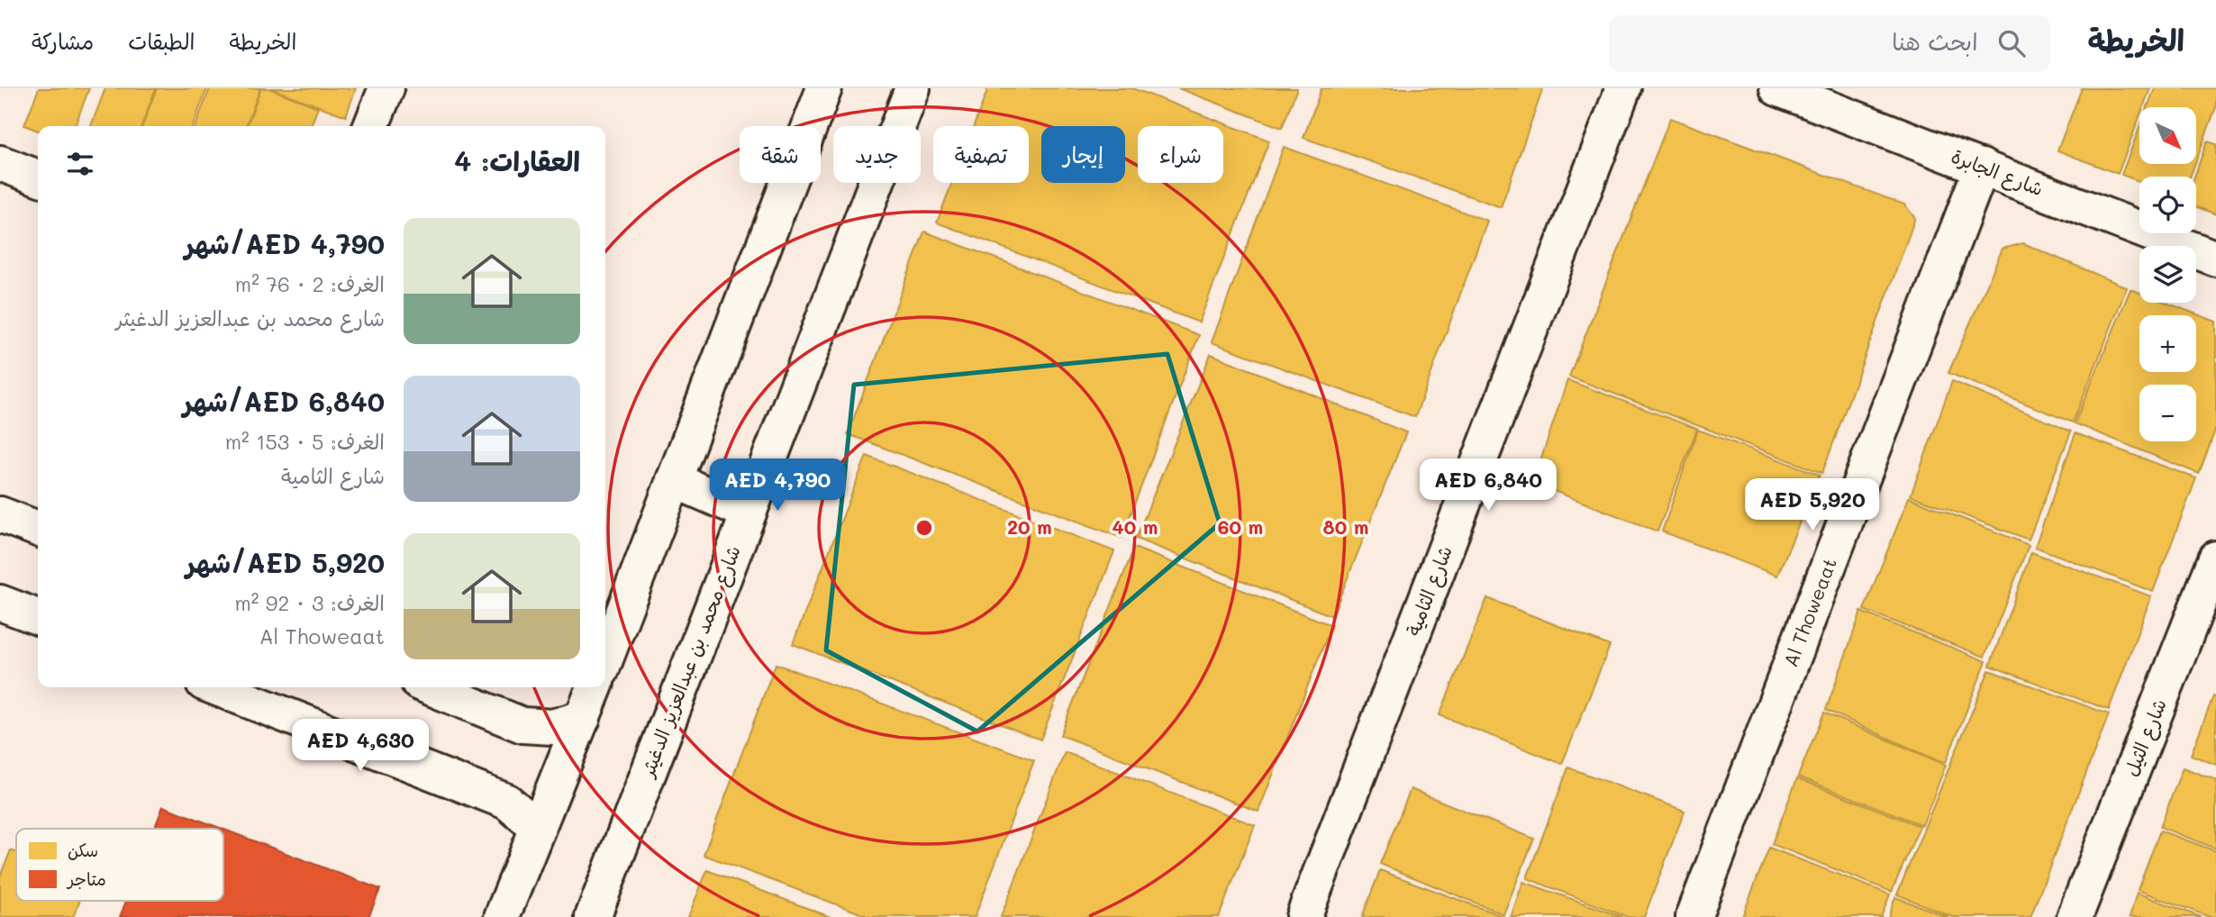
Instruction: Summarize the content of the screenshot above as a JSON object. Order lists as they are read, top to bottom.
{
  "streets": {
    "street": [
      "شارع الجابرة",
      "شارع الثامية",
      "Al Thoweaat",
      "شارع محمد بن عبدالعزيز الدغيثر",
      "شارع الثيل"
    ]
  },
  "crossings": [
    ["شارع الجابرة", "Al Thoweaat"]
  ],
  "legend": ["سكن", "متاجر"],
  "north": "bottom right",
  "page": {
    "header": "الخريطة",
    "search": "ابحث هنا",
    "nav": ["الخريطة", "الطبقات", "مشاركة"],
    "map_buttons": ["+", "−"],
    "chip": [
      "شراء",
      "إيجار",
      "تصفية",
      "جديد",
      "شقة"
    ],
    "heading": "العقارات: 4",
    "list": [
      {
        "name": "AED 4,790/شهر",
        "note": "الغرف: 2 · 76 m² · شارع محمد بن عبدالعزيز الدغيثر"
      },
      {
        "name": "AED 6,840/شهر",
        "note": "الغرف: 5 · 153 m² · شارع الثامية"
      },
      {
        "name": "AED 5,920/شهر",
        "note": "الغرف: 3 · 92 m² · Al Thoweaat"
      }
    ],
    "price": [
      "AED 4,790",
      "AED 6,840",
      "AED 5,920",
      "AED 4,630"
    ]
  },
  "rings": [
    "20 m",
    "40 m",
    "60 m",
    "80 m"
  ]
}
